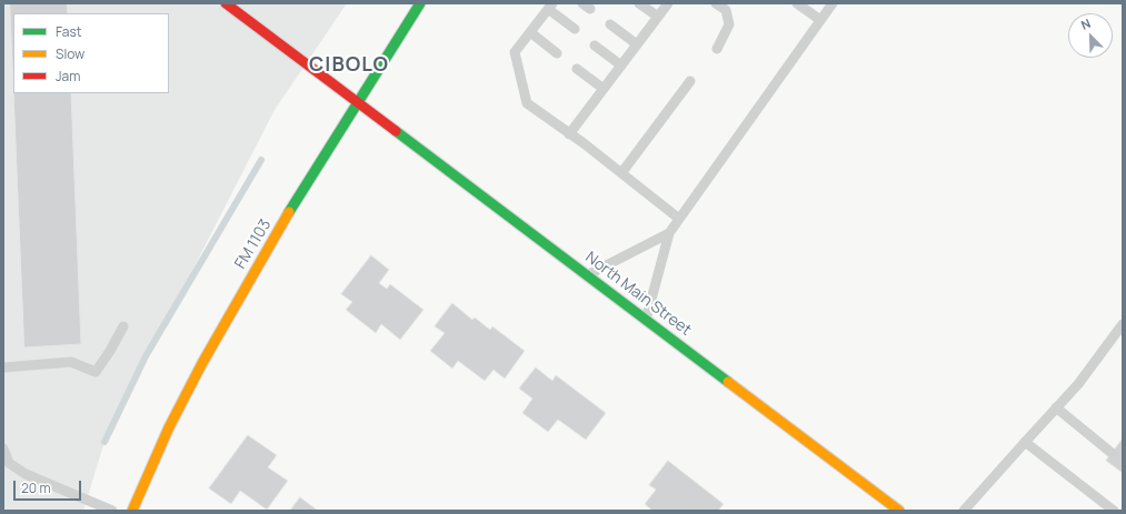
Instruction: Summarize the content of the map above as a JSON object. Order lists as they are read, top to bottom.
{
  "streets": {
    "main road": ["FM 1103", "North Main Street"]
  },
  "crossings": [
    ["FM 1103", "North Main Street"]
  ],
  "districts": ["CIBOLO"],
  "legend": ["Fast", "Slow", "Jam"],
  "scale_bar": "20 m",
  "north": "top left"
}
